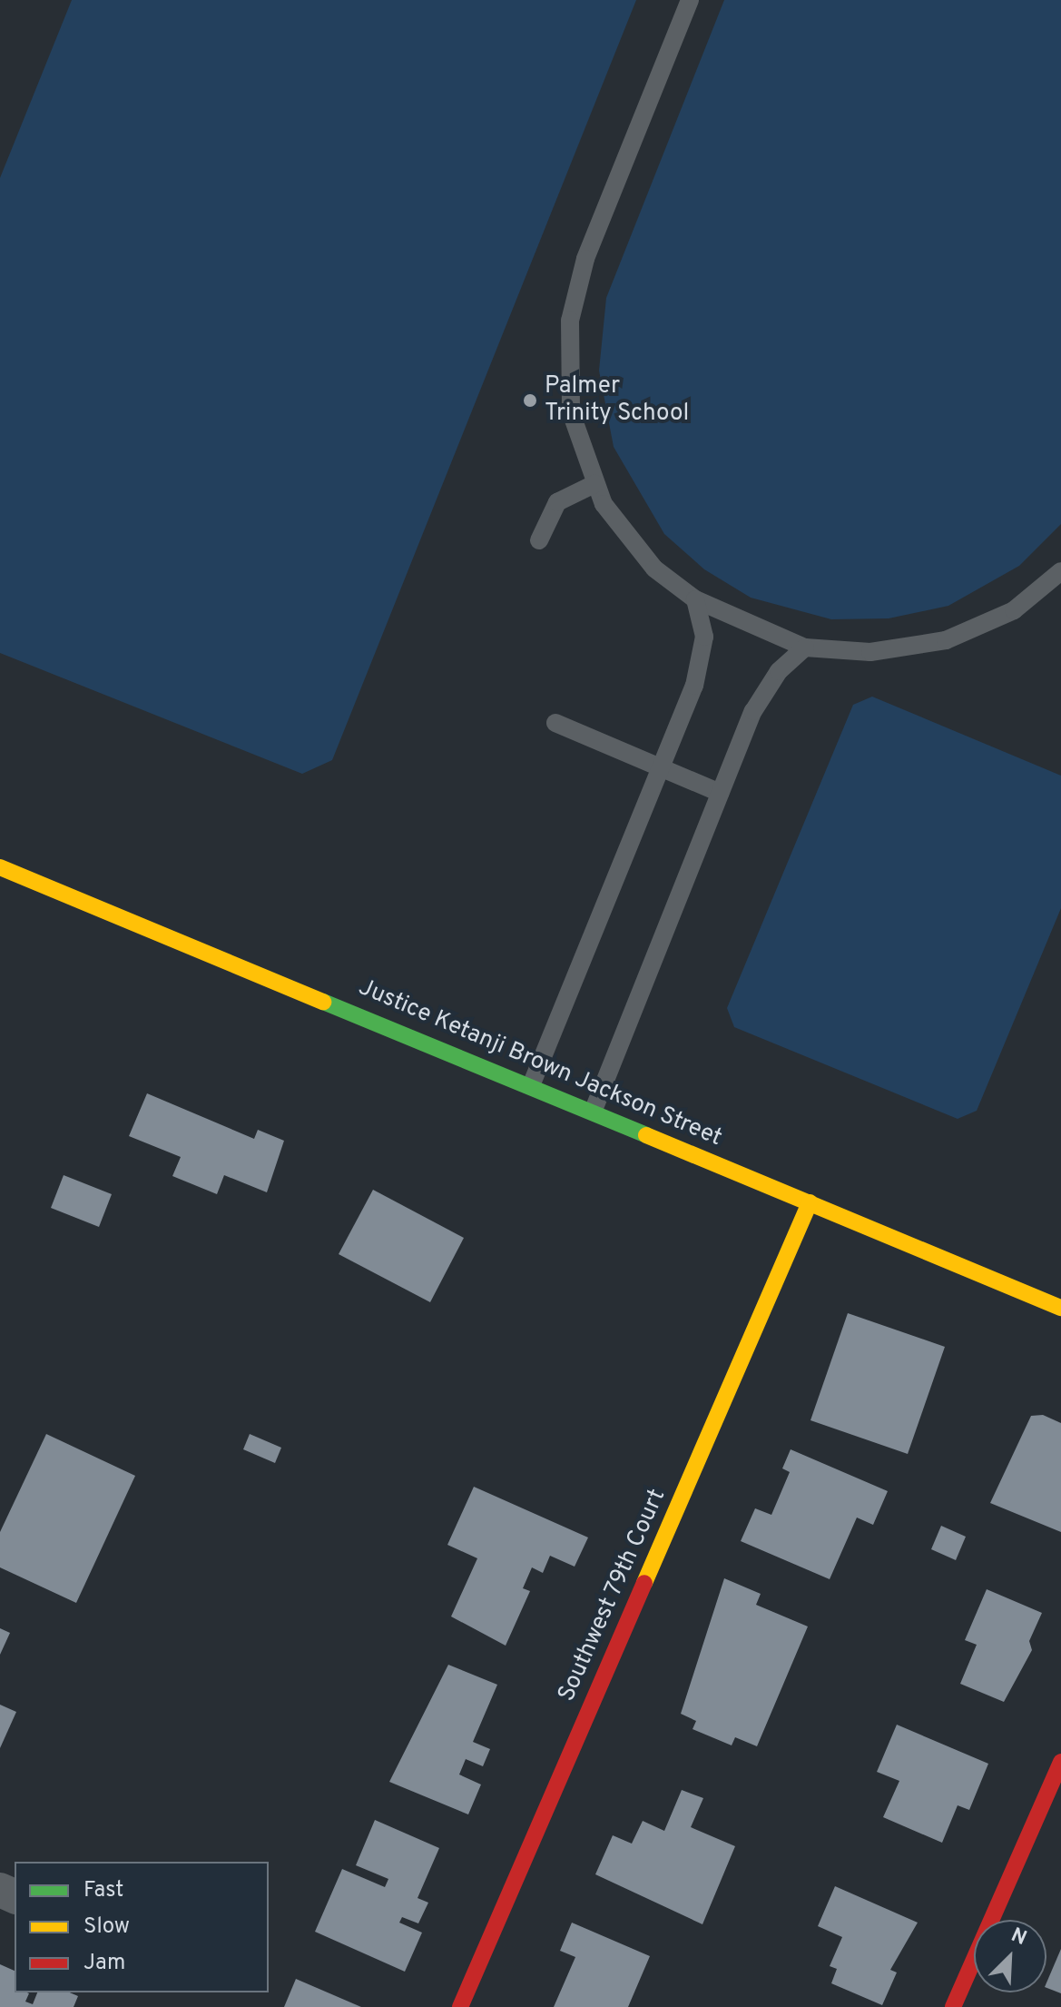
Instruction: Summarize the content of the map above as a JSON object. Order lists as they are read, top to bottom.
{
  "streets": {
    "main road": ["Justice Ketanji Brown Jackson Street", "Southwest 79th Court"]
  },
  "crossings": [
    ["Justice Ketanji Brown Jackson Street", "Southwest 79th Court"]
  ],
  "places": ["Palmer Trinity School"],
  "legend": ["Fast", "Slow", "Jam"],
  "north": "top right"
}
